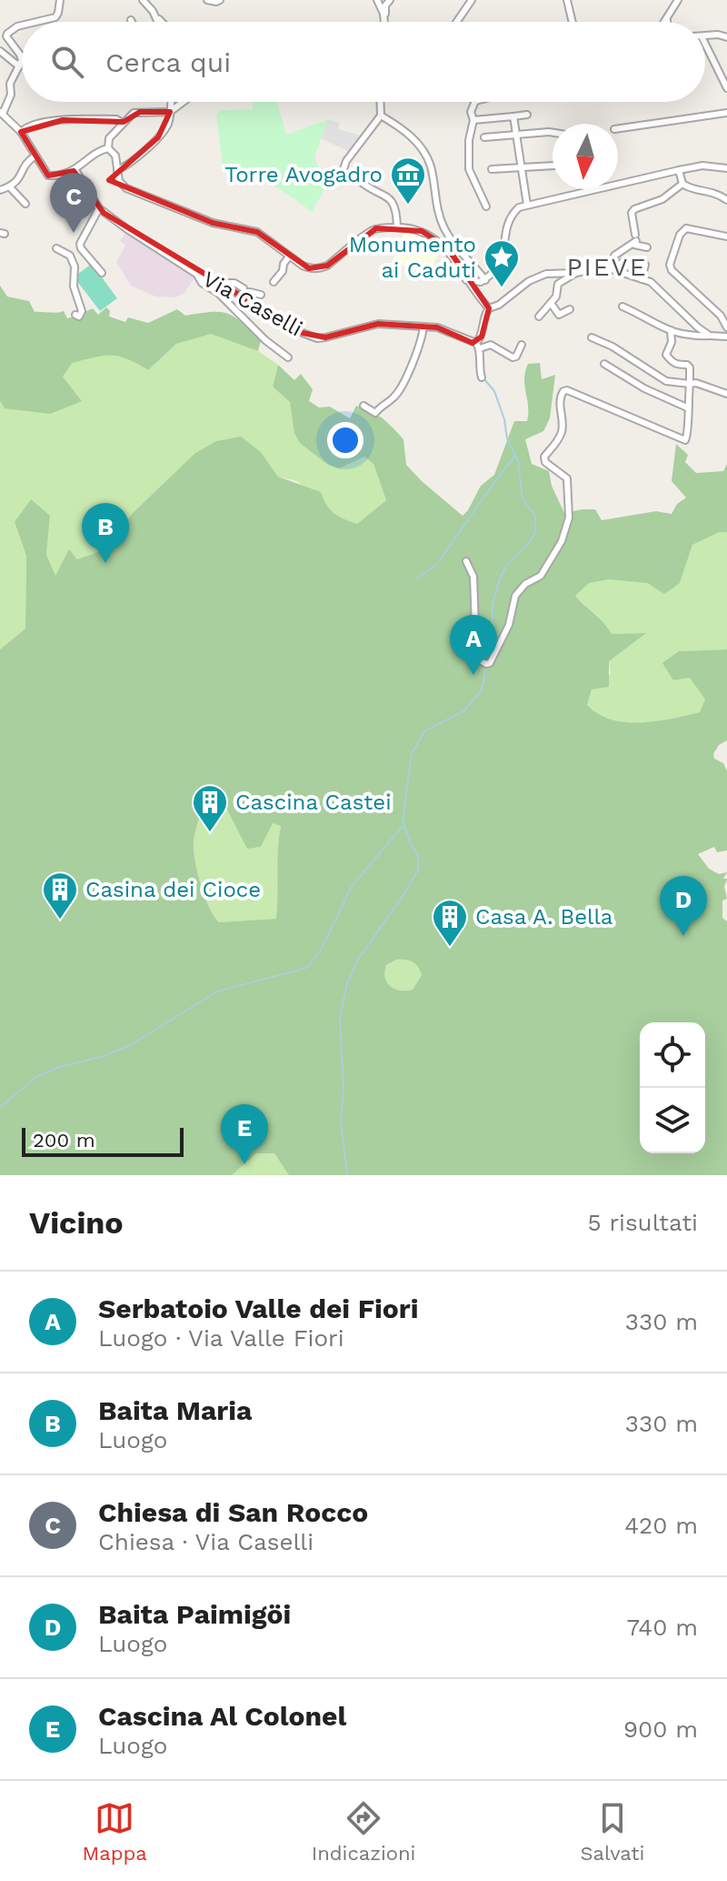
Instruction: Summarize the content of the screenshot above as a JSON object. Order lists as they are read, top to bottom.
{
  "streets": {
    "street": ["Via Caselli"]
  },
  "districts": ["PIEVE"],
  "places": {
    "museum": ["Torre Avogadro"],
    "place": ["Monumento ai Caduti"],
    "building": ["Cascina Castei", "Casina dei Cioce", "Casa A. Bella"]
  },
  "scale_bar": "200 m",
  "north": "bottom",
  "page": {
    "search": "Cerca qui",
    "pins": [
      "C",
      "B",
      "A",
      "D",
      "E"
    ],
    "scale": "200 m",
    "heading": ["Vicino", "5 risultati"],
    "list": [
      {
        "mark": "A",
        "name": "Serbatoio Valle dei Fiori",
        "note": "Luogo · Via Valle Fiori",
        "value": "330 m"
      },
      {
        "mark": "B",
        "name": "Baita Maria",
        "note": "Luogo",
        "value": "330 m"
      },
      {
        "mark": "C",
        "name": "Chiesa di San Rocco",
        "note": "Chiesa · Via Caselli",
        "value": "420 m"
      },
      {
        "mark": "D",
        "name": "Baita Paimigöi",
        "note": "Luogo",
        "value": "740 m"
      },
      {
        "mark": "E",
        "name": "Cascina Al Colonel",
        "note": "Luogo",
        "value": "900 m"
      }
    ],
    "nav": ["Mappa", "Indicazioni", "Salvati"]
  }
}
